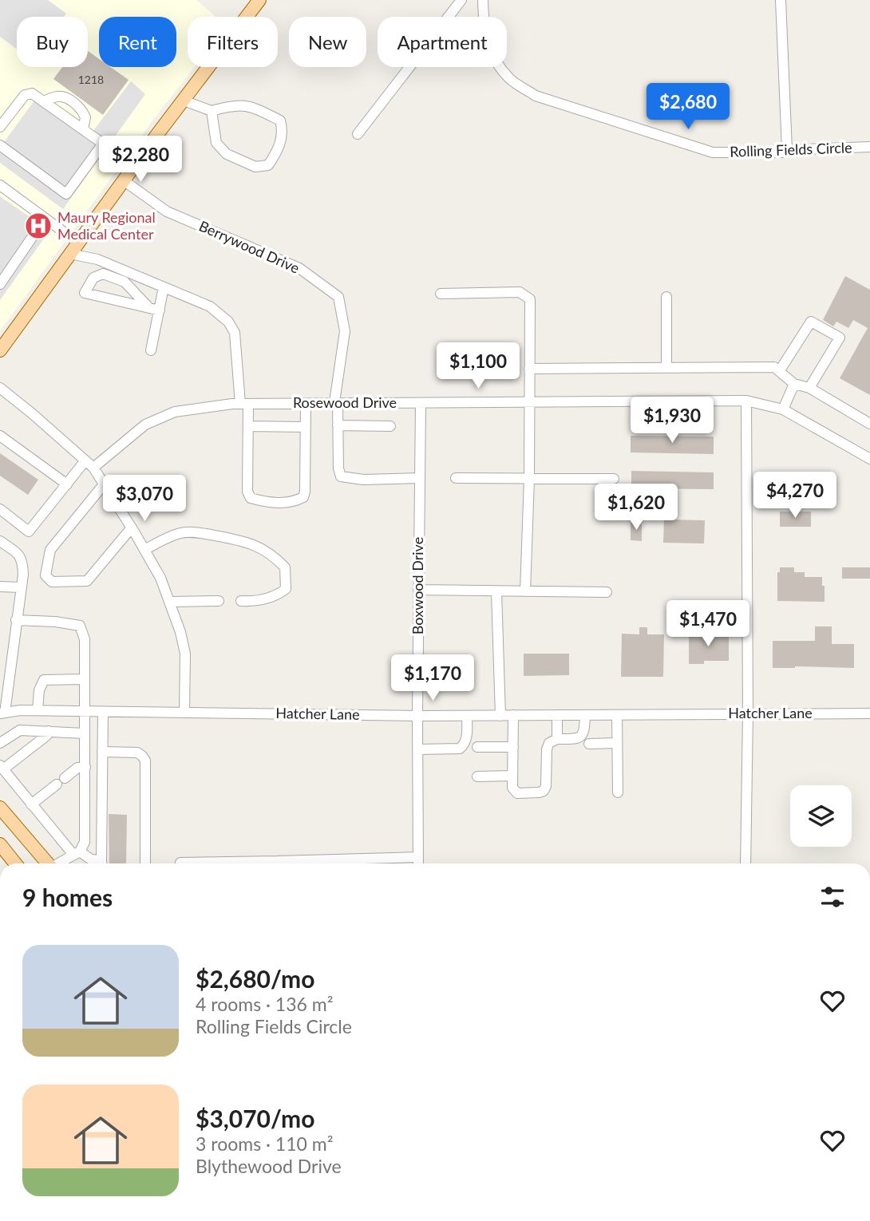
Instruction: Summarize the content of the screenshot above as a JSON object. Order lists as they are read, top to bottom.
{
  "streets": {
    "street": [
      "Rolling Fields Circle",
      "Berrywood Drive",
      "Rosewood Drive",
      "Boxwood Drive",
      "Hatcher Lane"
    ]
  },
  "crossings": [
    ["Berrywood Drive", "Rosewood Drive"],
    ["Berrywood Drive", "Boxwood Drive"],
    ["Rosewood Drive", "Boxwood Drive"],
    ["Boxwood Drive", "Hatcher Lane"]
  ],
  "places": {
    "hospital": ["Maury Regional Medical Center"]
  },
  "house_numbers": ["1218"],
  "page": {
    "chip": [
      "Buy",
      "Rent",
      "Filters",
      "New",
      "Apartment"
    ],
    "price": [
      "$2,680",
      "$2,280",
      "$1,100",
      "$1,930",
      "$4,270",
      "$3,070",
      "$1,620",
      "$1,470",
      "$1,170"
    ],
    "heading": "9 homes",
    "list": [
      {
        "name": "$2,680/mo",
        "note": "4 rooms · 136 m² · Rolling Fields Circle"
      },
      {
        "name": "$3,070/mo",
        "note": "3 rooms · 110 m² · Blythewood Drive"
      }
    ]
  }
}
